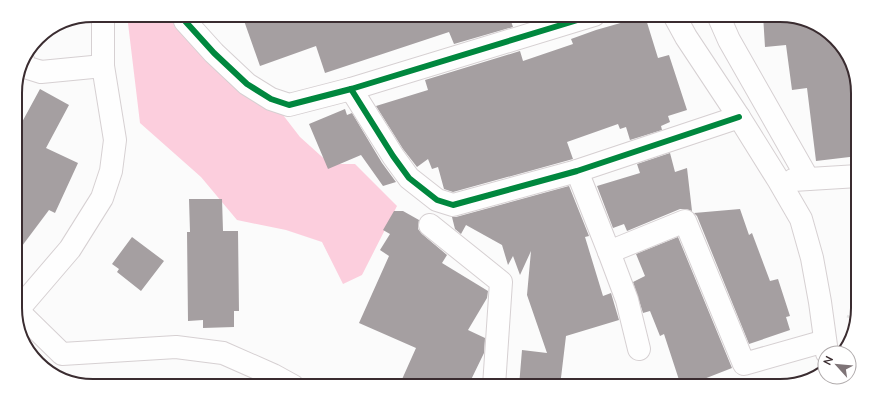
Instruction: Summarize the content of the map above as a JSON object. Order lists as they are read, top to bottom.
{
  "north": "top left"
}
